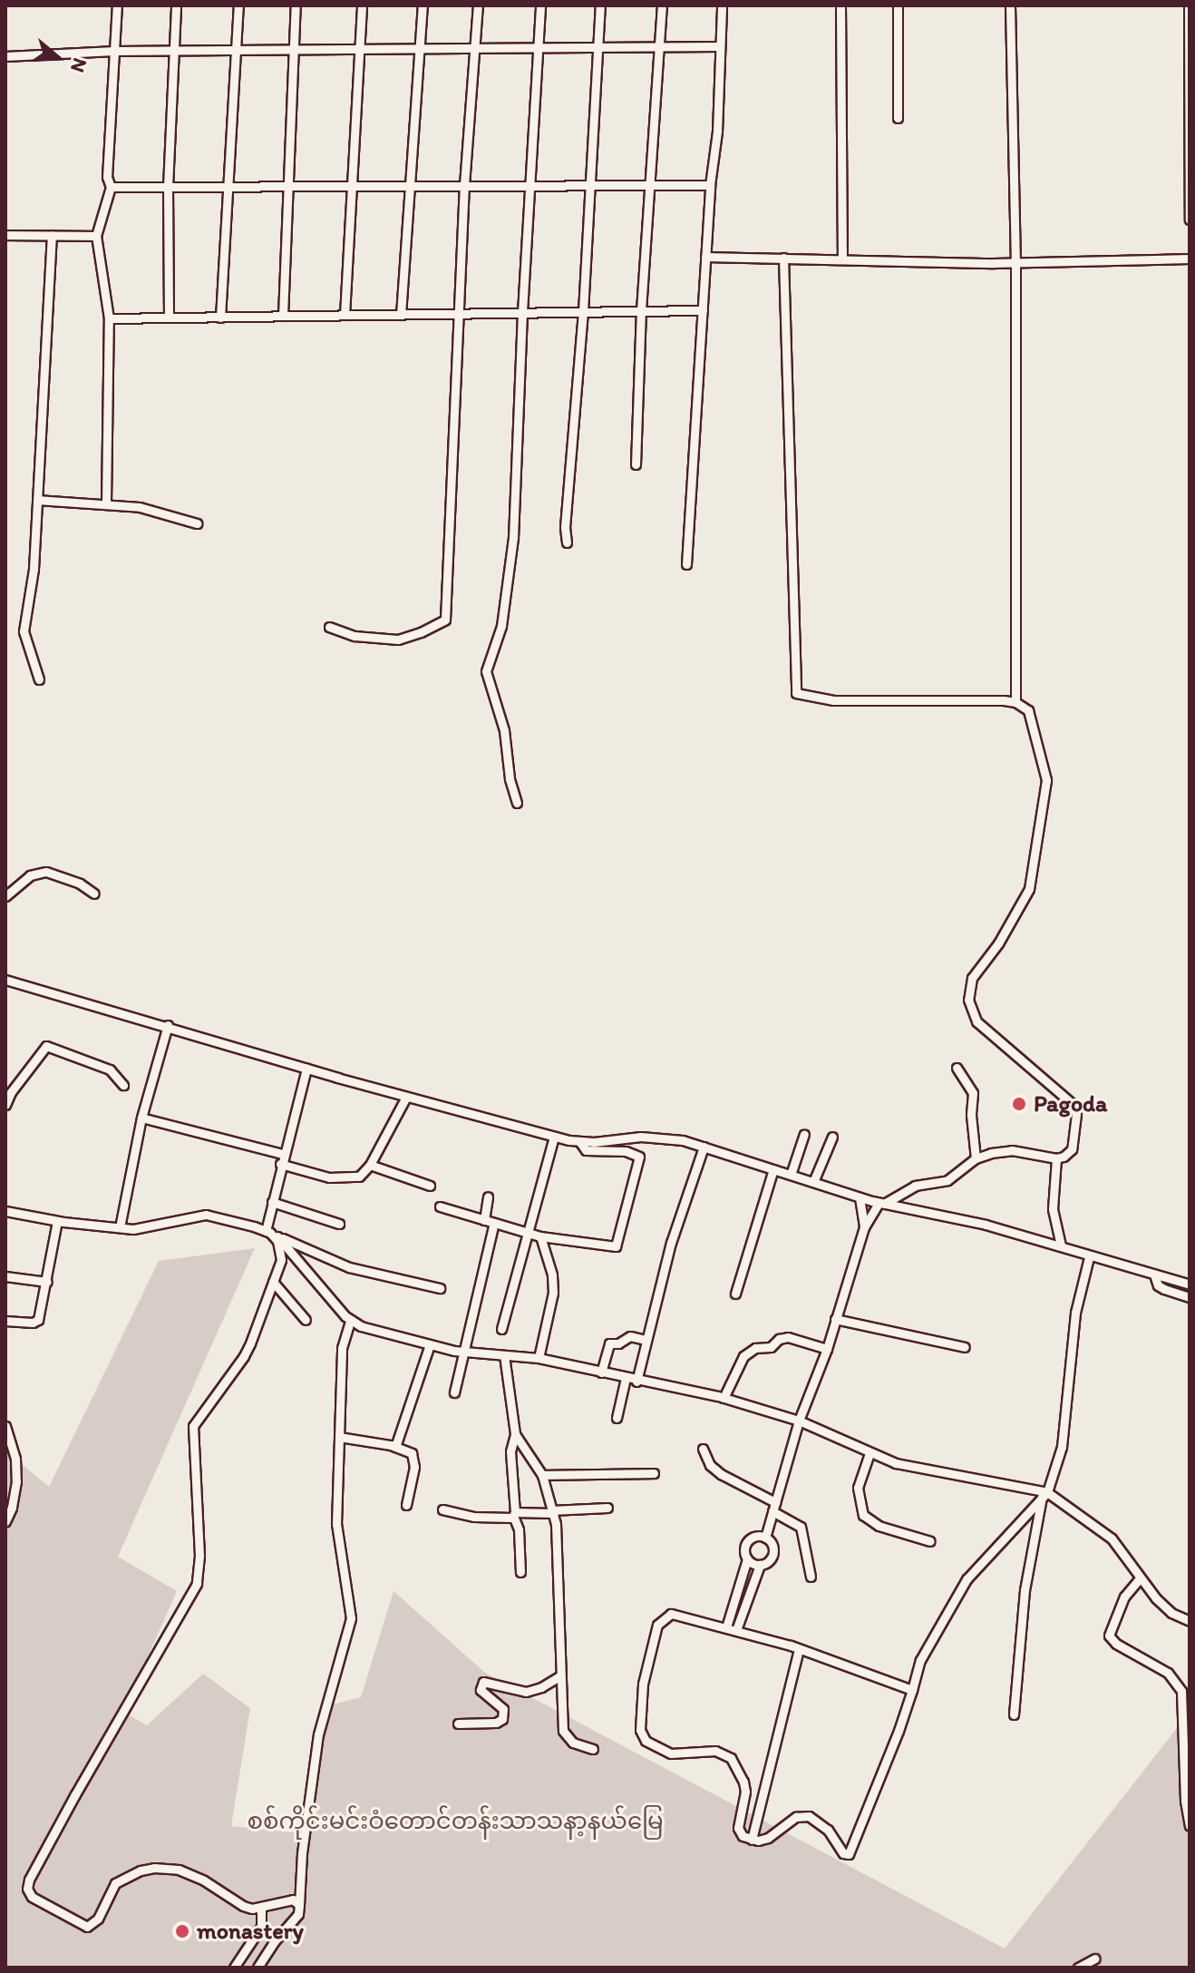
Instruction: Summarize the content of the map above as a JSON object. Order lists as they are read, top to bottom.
{
  "parks": ["စစ်ကိုင်းမင်းဝံတောင်တန်းသာသနာ့နယ်မြေ"],
  "places": ["Pagoda", "monastery"],
  "north": "right"
}
